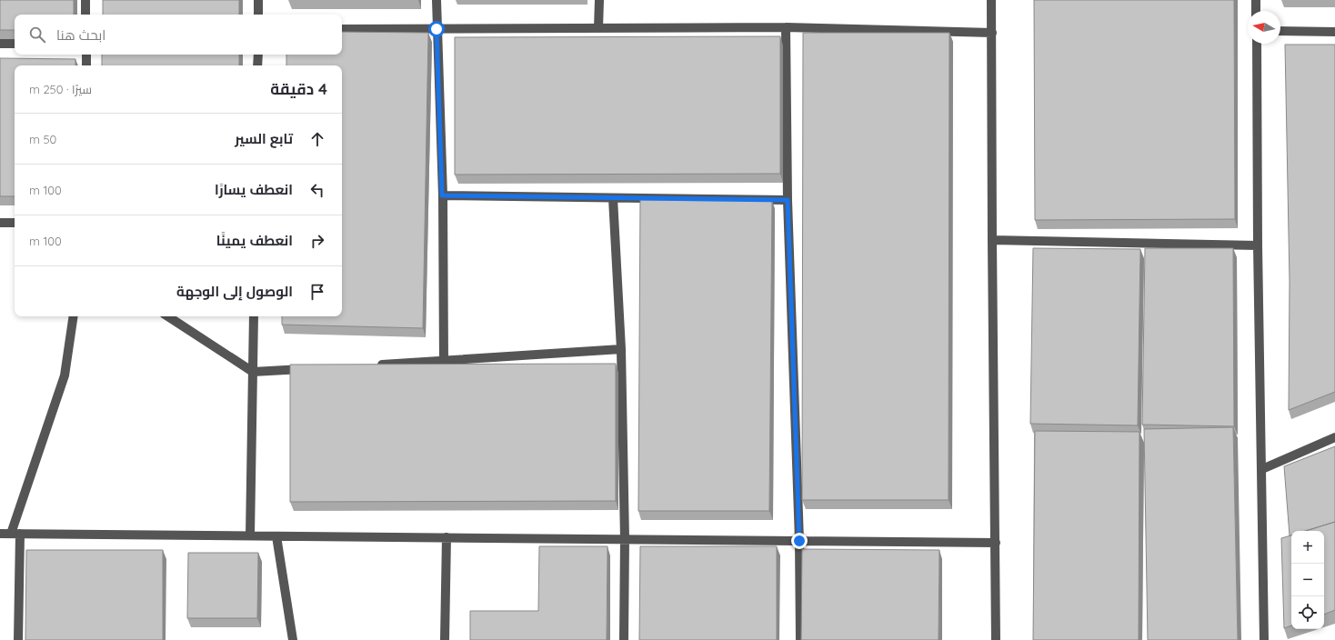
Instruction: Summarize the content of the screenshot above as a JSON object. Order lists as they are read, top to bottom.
{
  "north": "left",
  "page": {
    "search": "ابحث هنا",
    "heading": ["4 دقيقة", "سيرًا · 250 m"],
    "list": [
      ["تابع السير", "50 m"],
      ["انعطف يسارًا", "100 m"],
      ["انعطف يمينًا", "100 m"],
      "الوصول إلى الوجهة"
    ],
    "map_buttons": ["+", "−"]
  }
}
